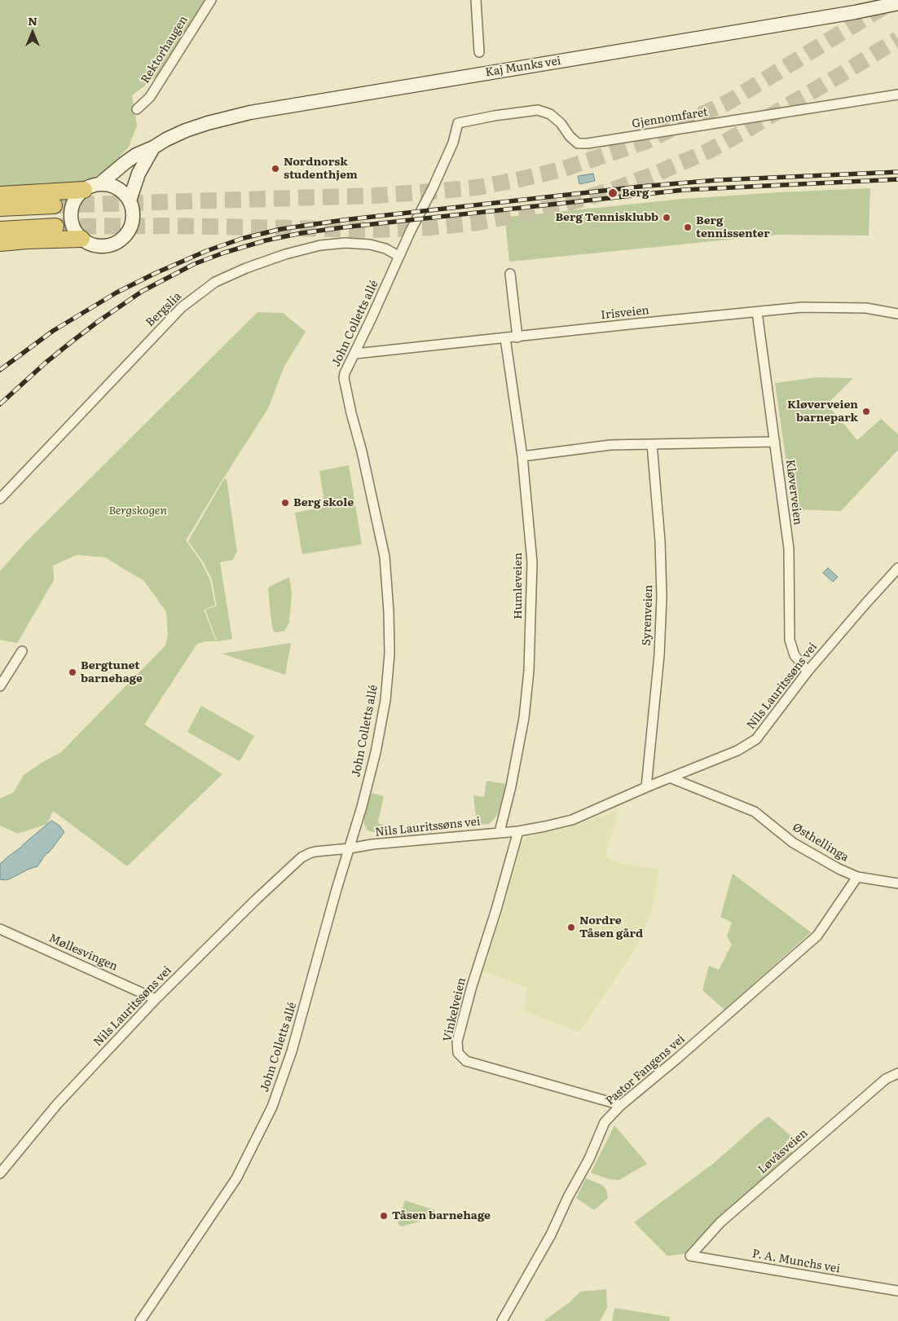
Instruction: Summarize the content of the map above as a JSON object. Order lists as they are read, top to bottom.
{
  "streets": {
    "main road": ["Kaj Munks vei"],
    "street": [
      "Rektorhaugen",
      "Gjennomfaret",
      "Bergslia",
      "Irisveien",
      "John Colletts allé",
      "Kløverveien",
      "Humleveien",
      "Syrenveien",
      "Nils Lauritssøns vei",
      "Østhellinga",
      "Møllesvingen",
      "Vinkelveien",
      "Pastor Fangens vei",
      "Løvåsveien",
      "P. A. Munchs vei"
    ]
  },
  "crossings": [
    ["Gjennomfaret", "John Colletts allé"],
    ["Bergslia", "John Colletts allé"],
    ["Irisveien", "John Colletts allé"],
    ["Irisveien", "Kløverveien"],
    ["Irisveien", "Humleveien"],
    ["John Colletts allé", "Nils Lauritssøns vei"],
    ["Kløverveien", "Nils Lauritssøns vei"],
    ["Humleveien", "Nils Lauritssøns vei"],
    ["Syrenveien", "Nils Lauritssøns vei"],
    ["Nils Lauritssøns vei", "Østhellinga"],
    ["Nils Lauritssøns vei", "Møllesvingen"],
    ["Nils Lauritssøns vei", "Vinkelveien"],
    ["Østhellinga", "Pastor Fangens vei"],
    ["Vinkelveien", "Pastor Fangens vei"],
    ["Løvåsveien", "P. A. Munchs vei"]
  ],
  "parks": ["Bergskogen"],
  "places": [
    "Nordnorsk studenthjem",
    "Berg",
    "Berg Tennisklubb",
    "Berg tennissenter",
    "Kløverveien barnepark",
    "Berg skole",
    "Bergtunet barnehage",
    "Nordre Tåsen gård",
    "Tåsen barnehage"
  ],
  "north": "top"
}
